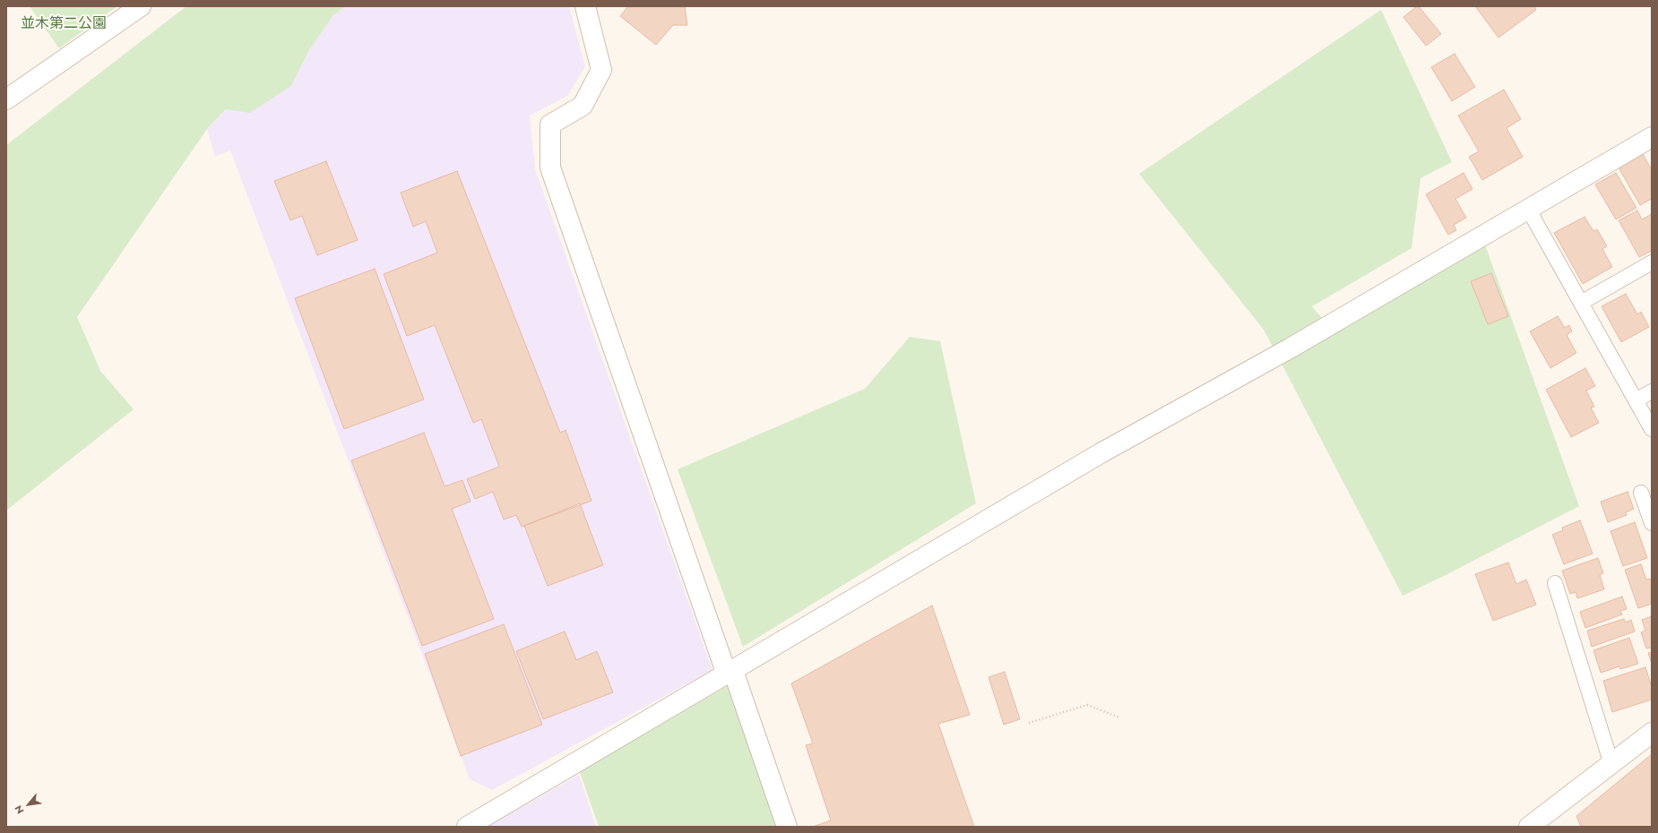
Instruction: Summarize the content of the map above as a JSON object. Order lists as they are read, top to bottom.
{
  "parks": ["並木第二公園"],
  "north": "bottom left"
}
